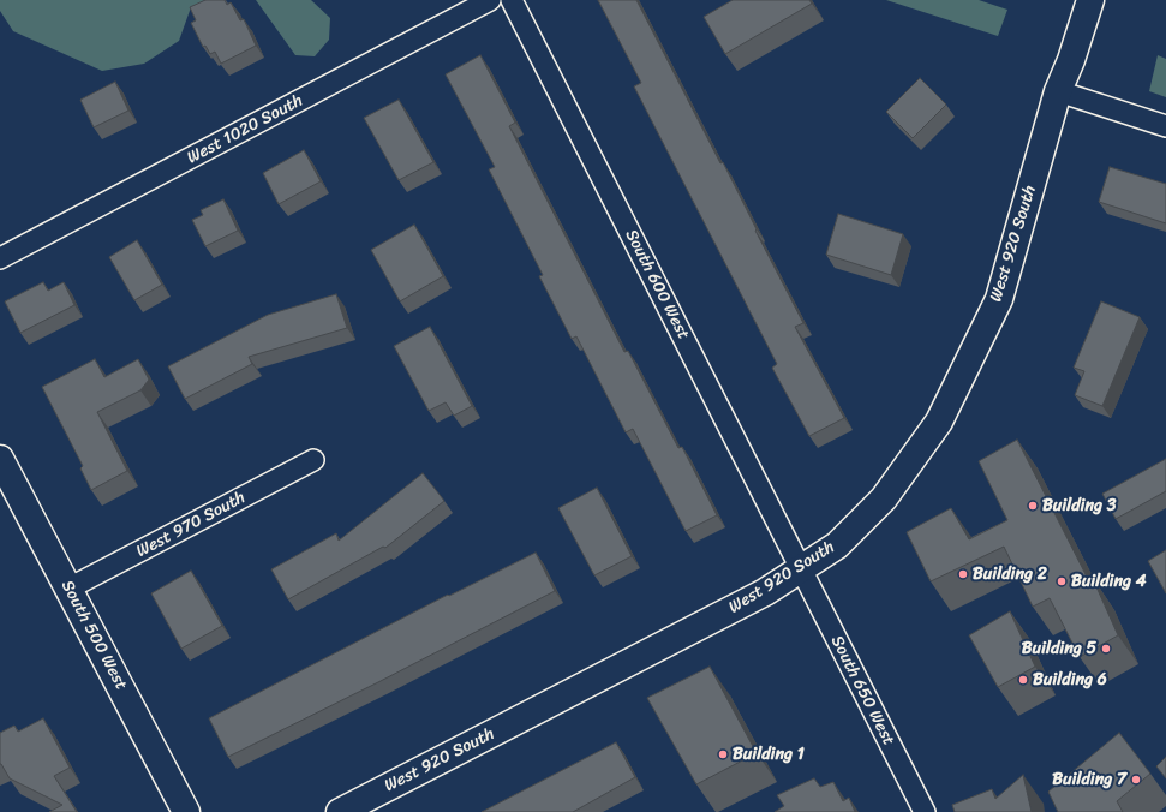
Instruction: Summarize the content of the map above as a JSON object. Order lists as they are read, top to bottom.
{
  "streets": {
    "street": [
      "West 1020 South",
      "West 920 South",
      "South 600 West",
      "West 970 South",
      "South 500 West",
      "South 650 West"
    ]
  },
  "crossings": [
    ["West 920 South", "South 600 West"],
    ["West 920 South", "South 650 West"],
    ["South 600 West", "South 650 West"],
    ["West 970 South", "South 500 West"]
  ],
  "places": [
    "Building 3",
    "Building 2",
    "Building 4",
    "Building 5",
    "Building 6",
    "Building 1",
    "Building 7"
  ]
}
